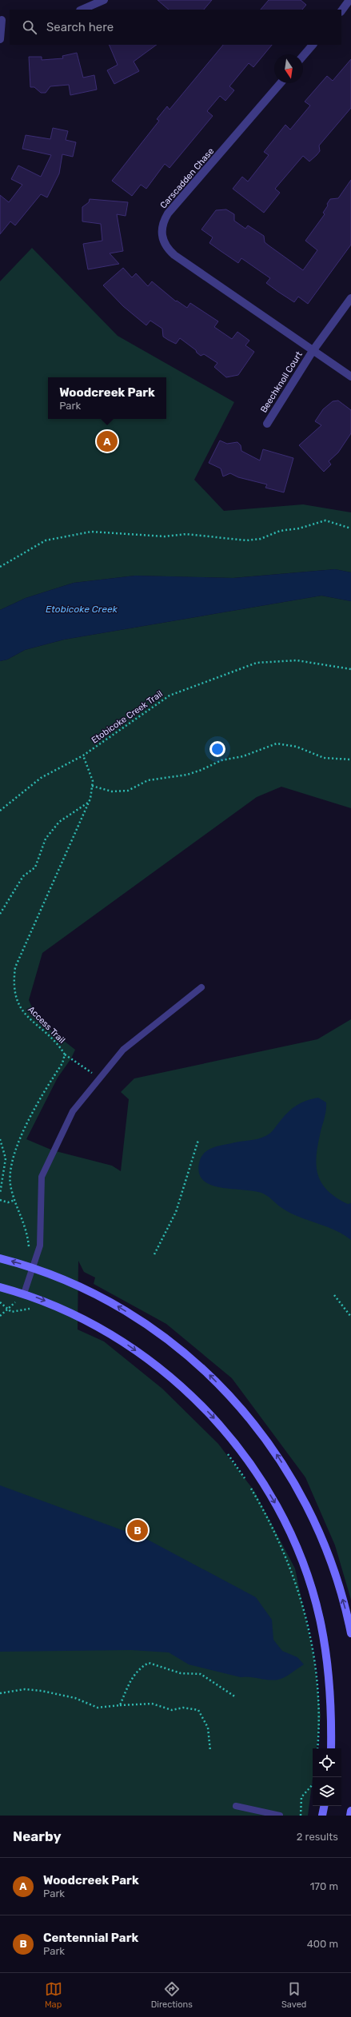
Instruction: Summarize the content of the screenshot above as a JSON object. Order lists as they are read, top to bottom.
{
  "streets": {
    "street": ["Carscadden Chase", "Beechknoll Court"],
    "path": ["Etobicoke Creek Trail", "Access Trail"]
  },
  "crossings": [
    ["Carscadden Chase", "Beechknoll Court"],
    ["Etobicoke Creek Trail", "Access Trail"]
  ],
  "water": ["Etobicoke Creek"],
  "north": "bottom",
  "page": {
    "search": "Search here",
    "popup": ["Woodcreek Park", "Park"],
    "pins": ["A", "B"],
    "heading": ["Nearby", "2 results"],
    "list": [
      {
        "mark": "A",
        "name": "Woodcreek Park",
        "note": "Park",
        "value": "170 m"
      },
      {
        "mark": "B",
        "name": "Centennial Park",
        "note": "Park",
        "value": "400 m"
      }
    ],
    "nav": ["Map", "Directions", "Saved"]
  }
}
